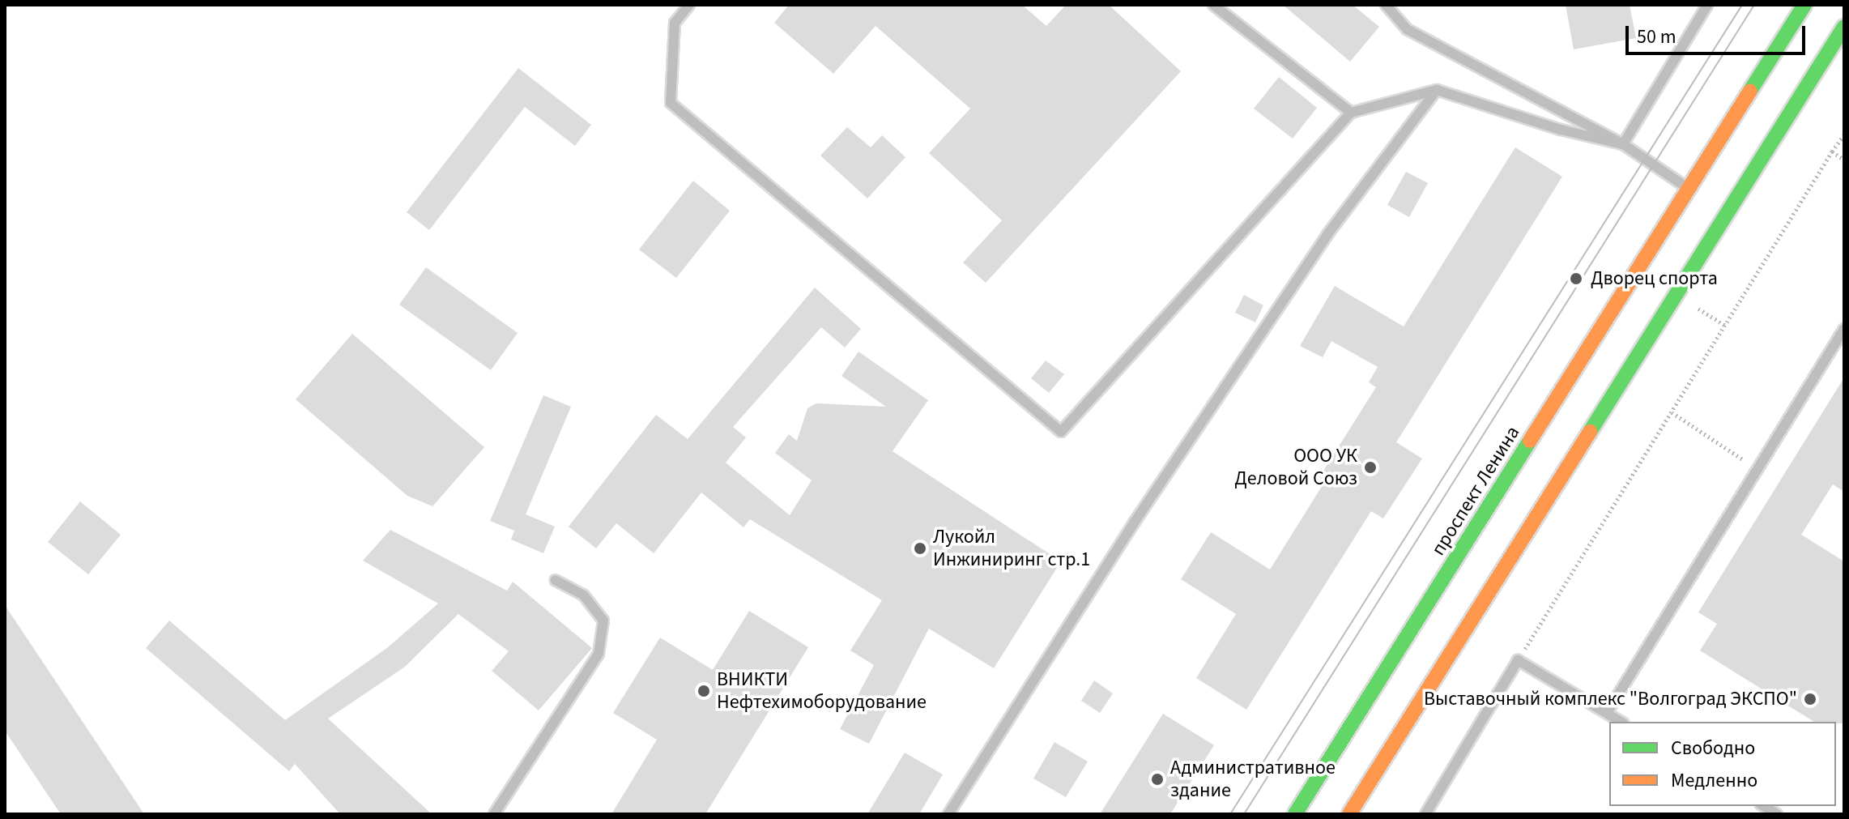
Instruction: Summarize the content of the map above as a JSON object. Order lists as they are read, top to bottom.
{
  "streets": {
    "main road": ["проспект Ленина"]
  },
  "places": [
    "Дворец спорта",
    "ООО УК Деловой Союз",
    "Лукойл Инжиниринг стр.1",
    "ВНИКТИ Нефтехимоборудование",
    "Выставочный комплекс \"Волгоград ЭКСПО\"",
    "Административное здание"
  ],
  "legend": ["Свободно", "Медленно"],
  "scale_bar": "50 m"
}
